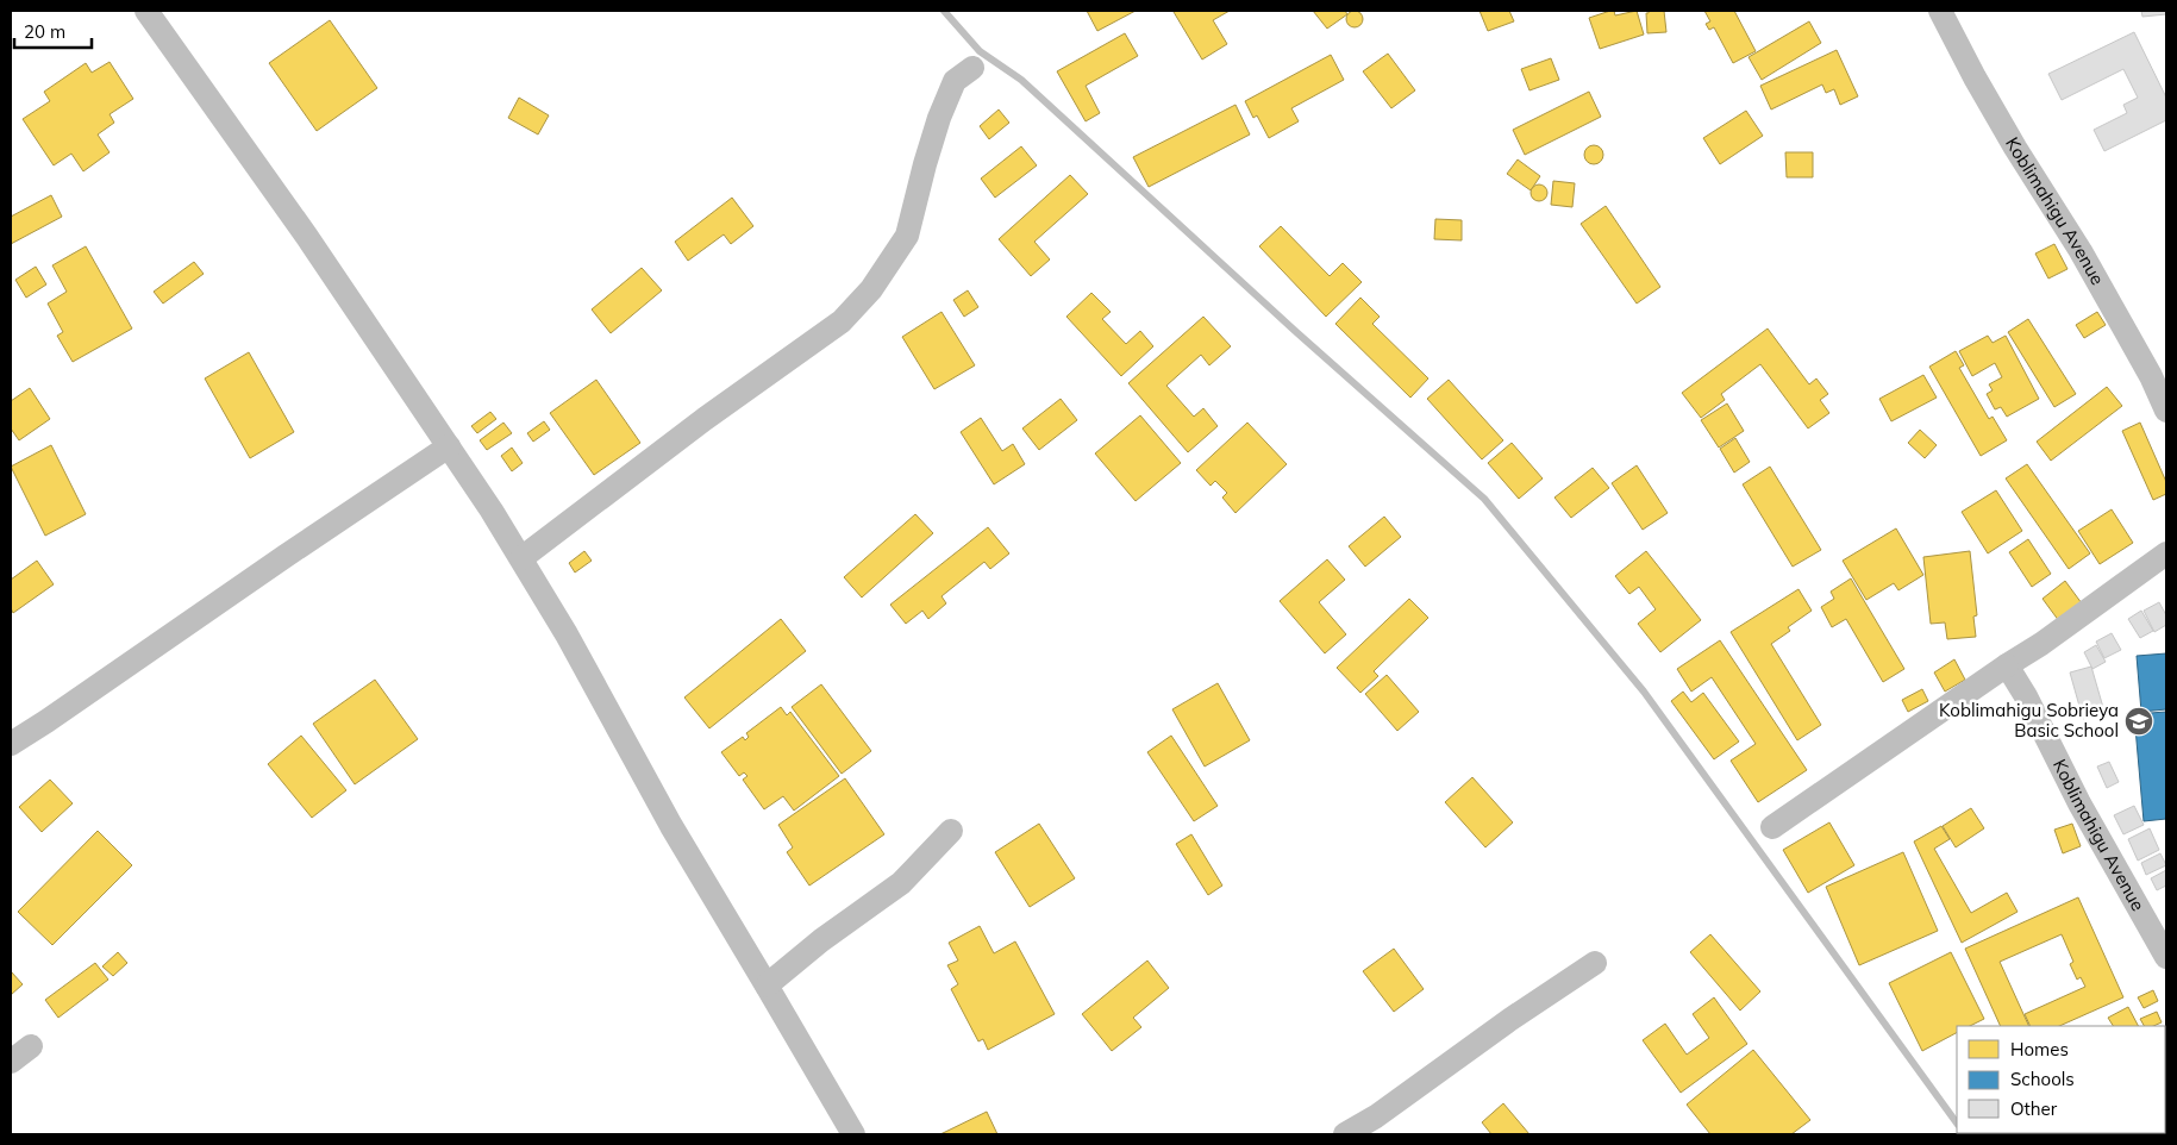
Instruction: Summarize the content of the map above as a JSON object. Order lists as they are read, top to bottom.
{
  "streets": {
    "street": ["Koblimahigu Avenue"]
  },
  "places": {
    "school or university": ["Koblimahigu Sobrieya Basic School"]
  },
  "legend": ["Homes", "Schools", "Other"],
  "scale_bar": "20 m"
}
